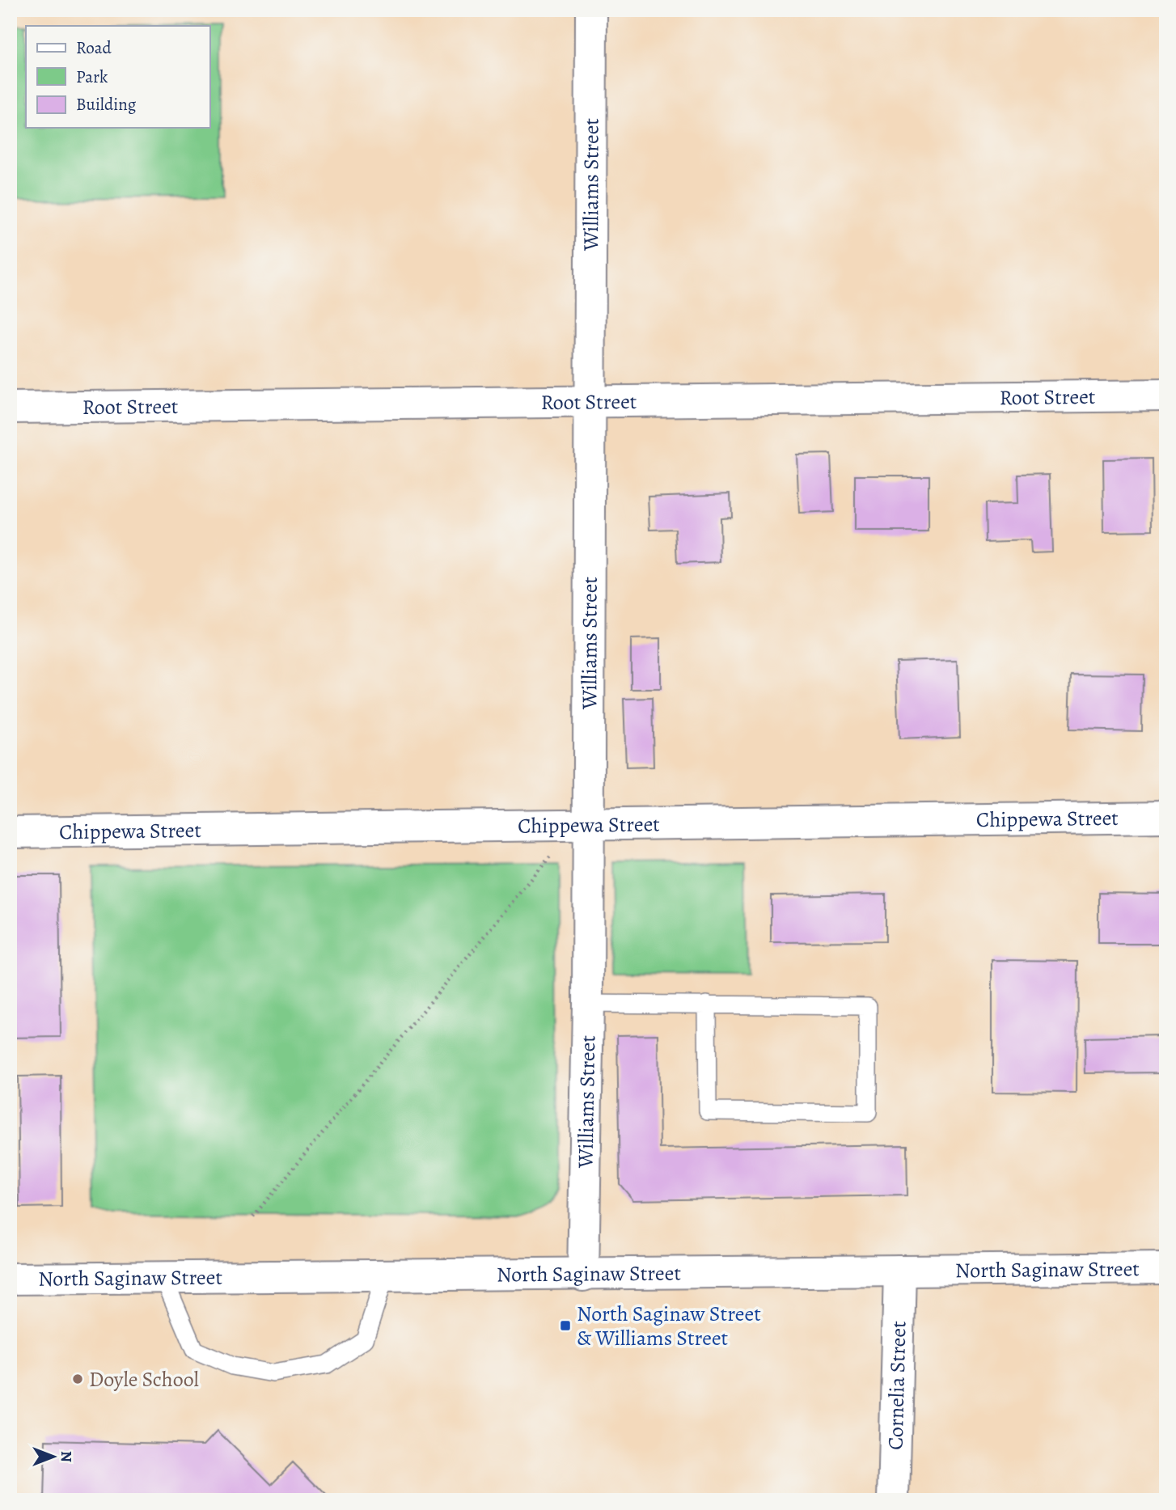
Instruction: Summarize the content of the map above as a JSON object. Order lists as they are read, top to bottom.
{
  "streets": {
    "street": [
      "Williams Street",
      "Root Street",
      "Chippewa Street",
      "North Saginaw Street",
      "Cornelia Street"
    ]
  },
  "crossings": [
    ["Williams Street", "Root Street"],
    ["Williams Street", "Chippewa Street"],
    ["Williams Street", "North Saginaw Street"],
    ["North Saginaw Street", "Cornelia Street"]
  ],
  "places": {
    "transit": ["North Saginaw Street & Williams Street"],
    "other": ["Doyle School"]
  },
  "legend": ["Road", "Park", "Building"],
  "north": "right"
}
